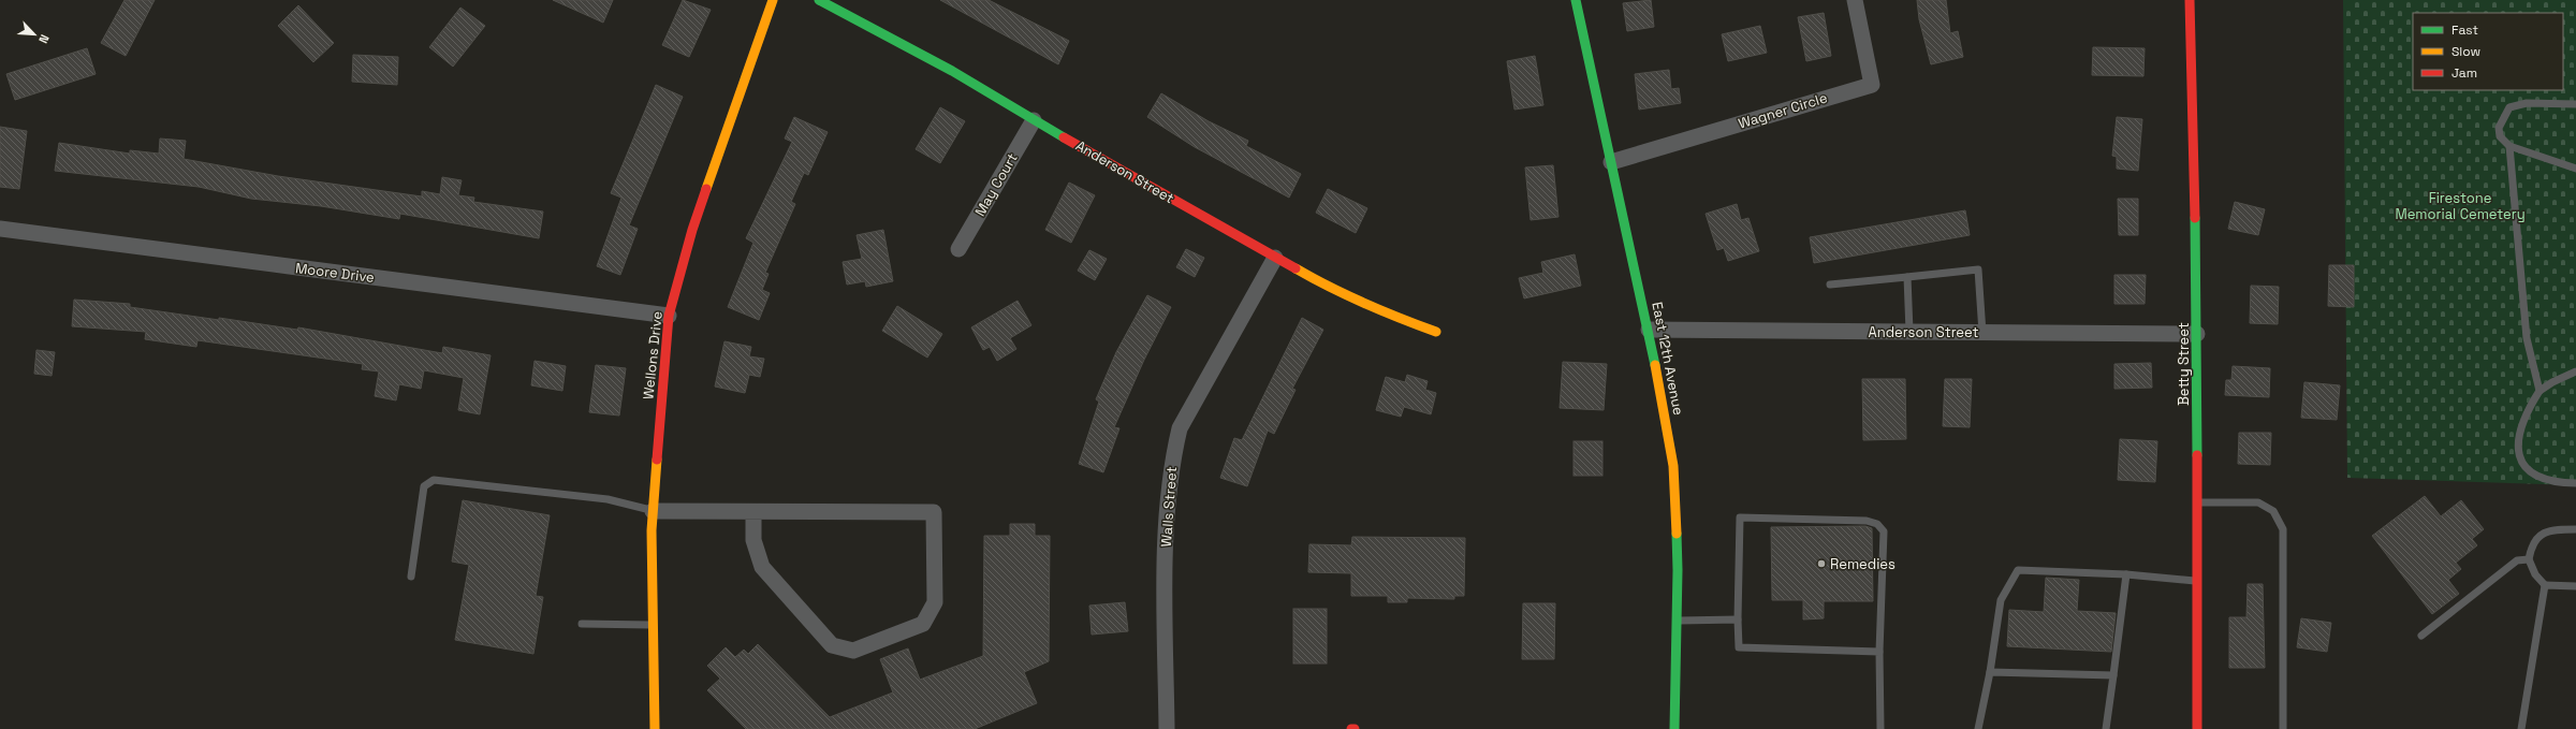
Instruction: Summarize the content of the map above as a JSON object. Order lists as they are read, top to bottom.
{
  "streets": {
    "street": [
      "Wagner Circle",
      "Anderson Street",
      "May Court",
      "Moore Drive",
      "Wellons Drive",
      "East 12th Avenue",
      "Betty Street",
      "Walls Street"
    ]
  },
  "crossings": [
    ["Wagner Circle", "East 12th Avenue"],
    ["Anderson Street", "May Court"],
    ["Anderson Street", "East 12th Avenue"],
    ["Anderson Street", "Betty Street"],
    ["Anderson Street", "Walls Street"],
    ["Moore Drive", "Wellons Drive"]
  ],
  "parks": ["Firestone Memorial Cemetery"],
  "places": ["Remedies"],
  "legend": ["Fast", "Slow", "Jam"],
  "north": "bottom right"
}
